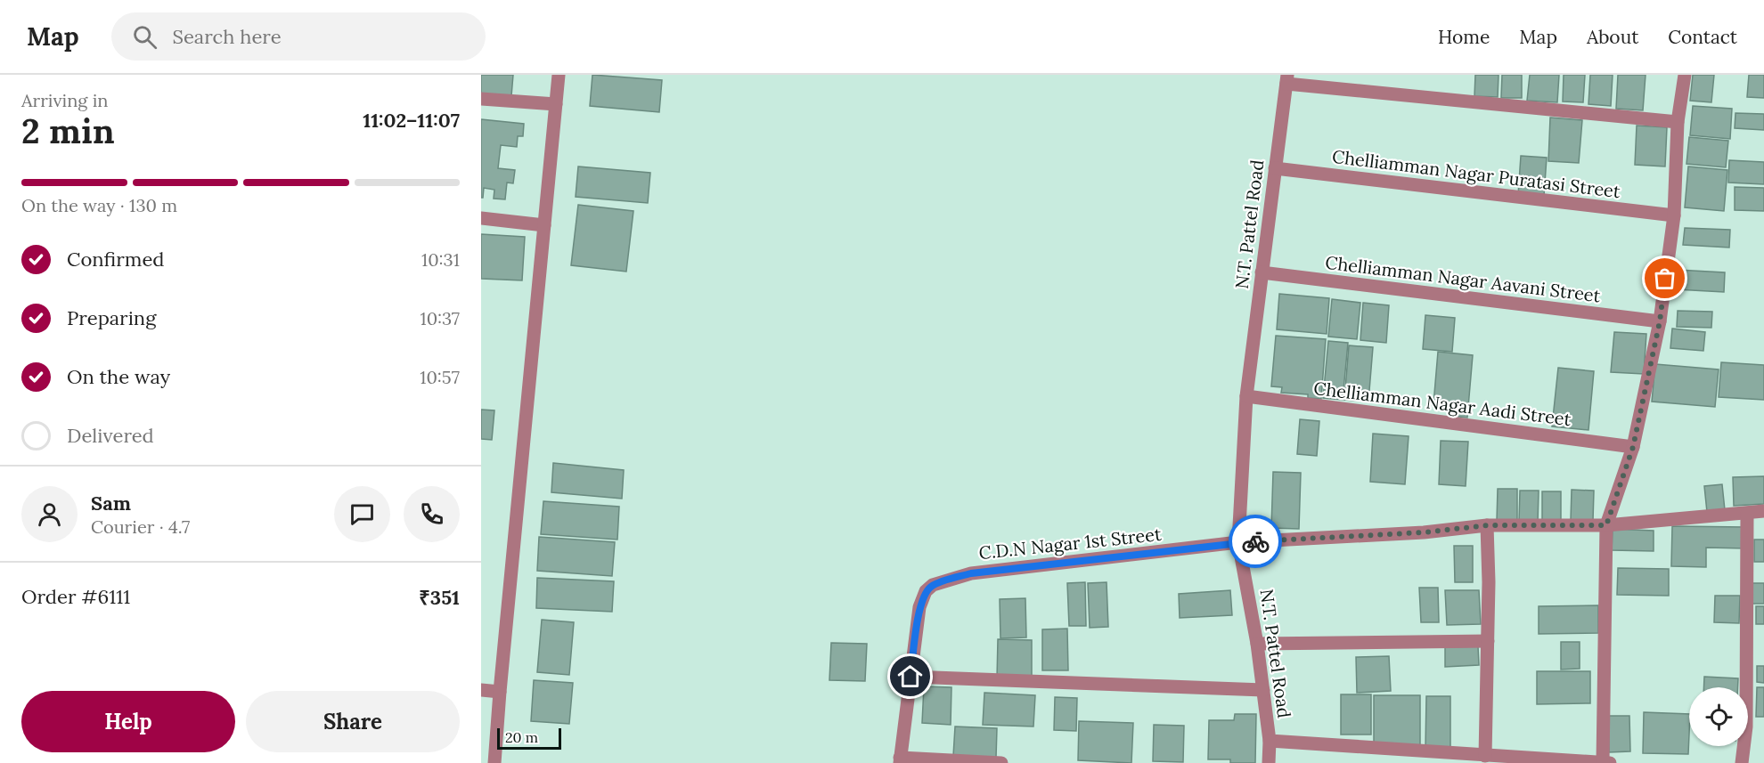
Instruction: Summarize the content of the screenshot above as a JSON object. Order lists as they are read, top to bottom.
{
  "streets": {
    "street": [
      "Chelliamman Nagar Puratasi Street",
      "N.T. Pattel Road",
      "Chelliamman Nagar Aavani Street",
      "Chelliamman Nagar Aadi Street",
      "C.D.N Nagar 1st Street"
    ]
  },
  "crossings": [
    ["Chelliamman Nagar Puratasi Street", "N.T. Pattel Road"],
    ["N.T. Pattel Road", "Chelliamman Nagar Aavani Street"],
    ["N.T. Pattel Road", "Chelliamman Nagar Aadi Street"],
    ["N.T. Pattel Road", "C.D.N Nagar 1st Street"]
  ],
  "scale_bar": "20 m",
  "page": {
    "header": "Map",
    "search": "Search here",
    "nav": [
      "Home",
      "Map",
      "About",
      "Contact"
    ],
    "heading": ["2 min", "Arriving in", "11:02–11:07"],
    "panel": [
      "Sam",
      "Courier · 4.7",
      "Order #6111",
      "₹351"
    ],
    "bar": "On the way · 130 m",
    "list": [
      ["Confirmed", "10:31"],
      ["Preparing", "10:37"],
      ["On the way", "10:57"],
      "Delivered"
    ],
    "buttons": ["Help", "Share"],
    "scale": "20 m"
  }
}
